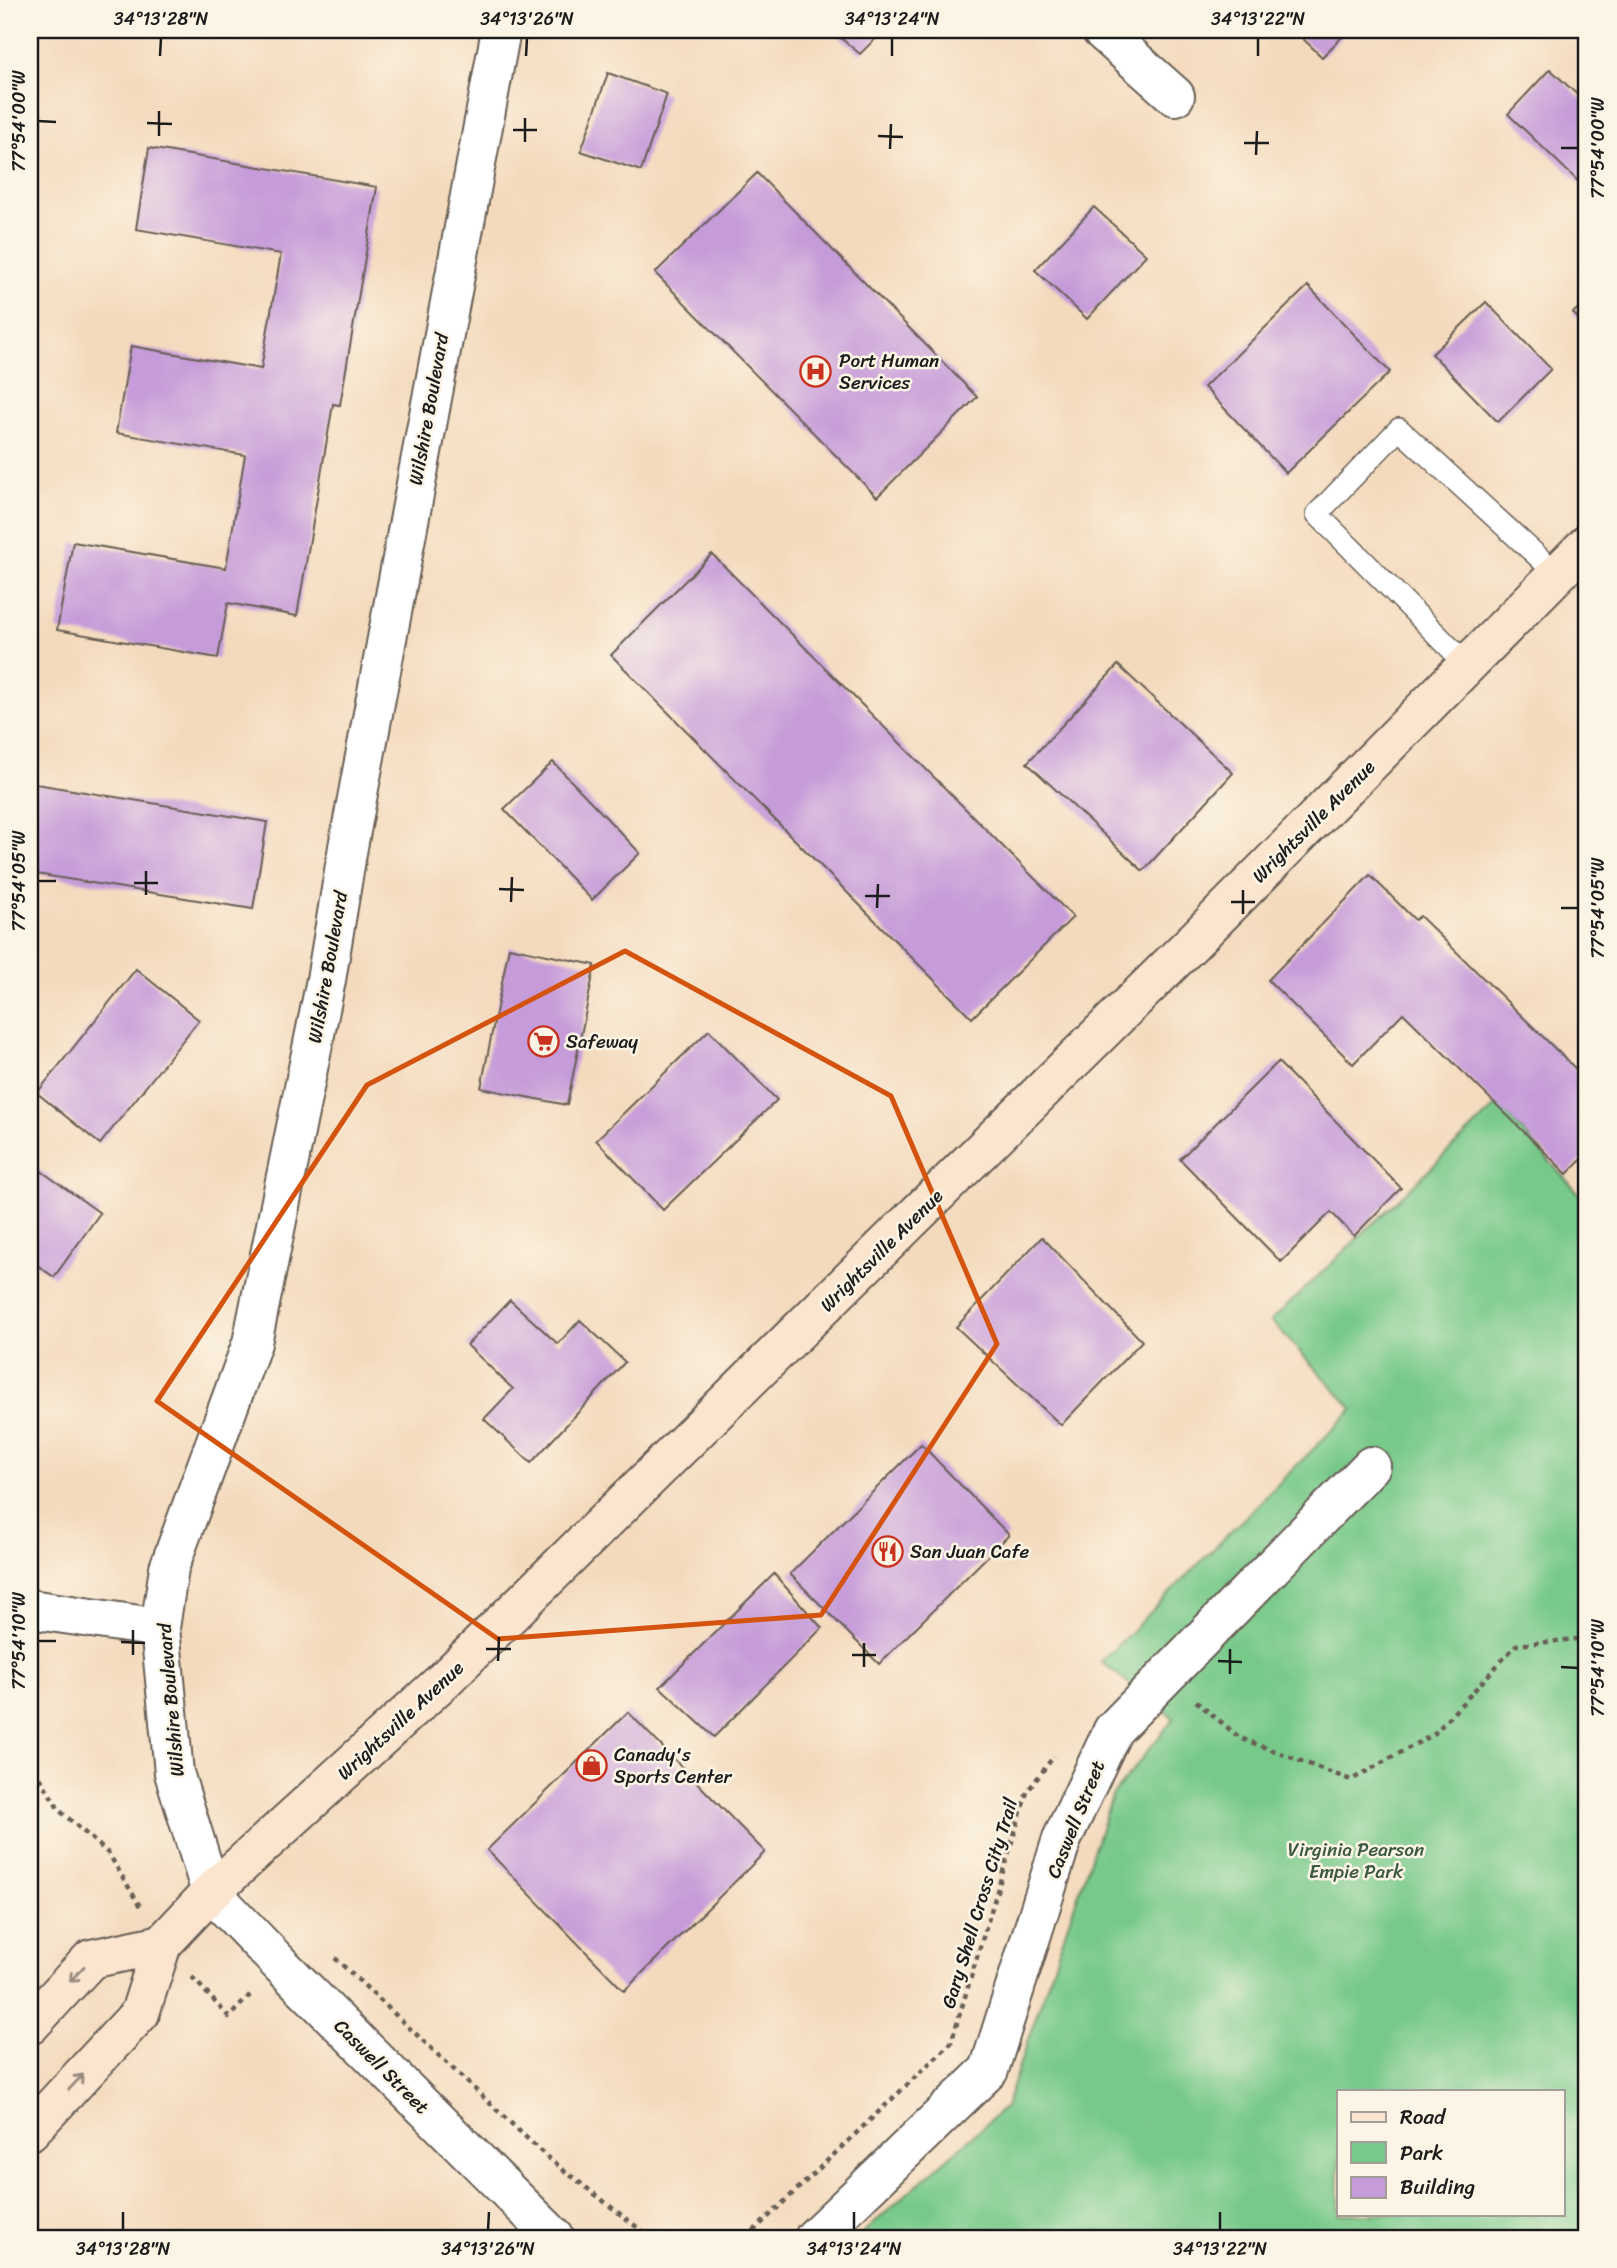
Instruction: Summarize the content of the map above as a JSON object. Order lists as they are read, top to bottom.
{
  "streets": {
    "street": ["Wilshire Boulevard", "Wrightsville Avenue", "Caswell Street"],
    "path": ["Gary Shell Cross City Trail"]
  },
  "crossings": [
    ["Wilshire Boulevard", "Wrightsville Avenue"],
    ["Wilshire Boulevard", "Caswell Street"],
    ["Wrightsville Avenue", "Caswell Street"]
  ],
  "parks": ["Virginia Pearson Empie Park"],
  "places": {
    "hospital": ["Port Human Services"],
    "supermarket": ["Safeway"],
    "restaurant": ["San Juan Cafe"],
    "shop": ["Canady's Sports Center"]
  },
  "legend": ["Road", "Park", "Building"],
  "coordinates": [
    "34°13'28\"N",
    "34°13'26\"N",
    "34°13'24\"N",
    "34°13'22\"N",
    "77°54'00\"W",
    "77°54'05\"W",
    "77°54'10\"W"
  ]
}
